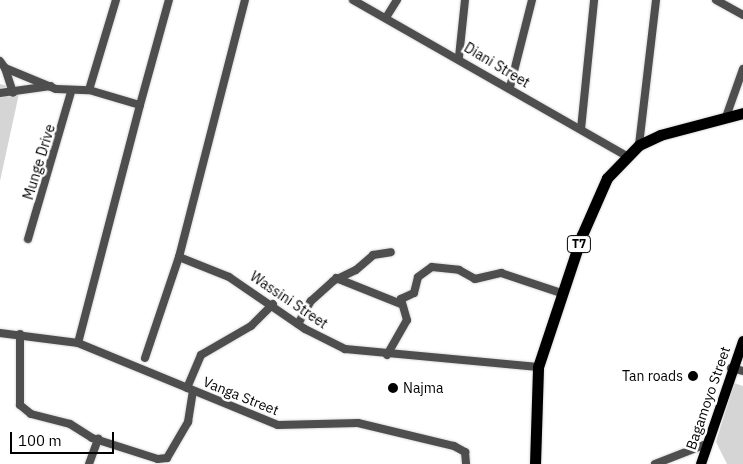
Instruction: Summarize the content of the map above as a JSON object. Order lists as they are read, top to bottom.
{
  "streets": {
    "highway": ["T7"],
    "main road": ["Bagamoyo Street"],
    "street": [
      "Diani Street",
      "Munge Drive",
      "Wassini Street",
      "Vanga Street"
    ]
  },
  "crossings": [
    ["Diani Street", "T7"],
    ["T7", "Wassini Street"]
  ],
  "places": ["Tan roads", "Najma"],
  "scale_bar": "100 m"
}
